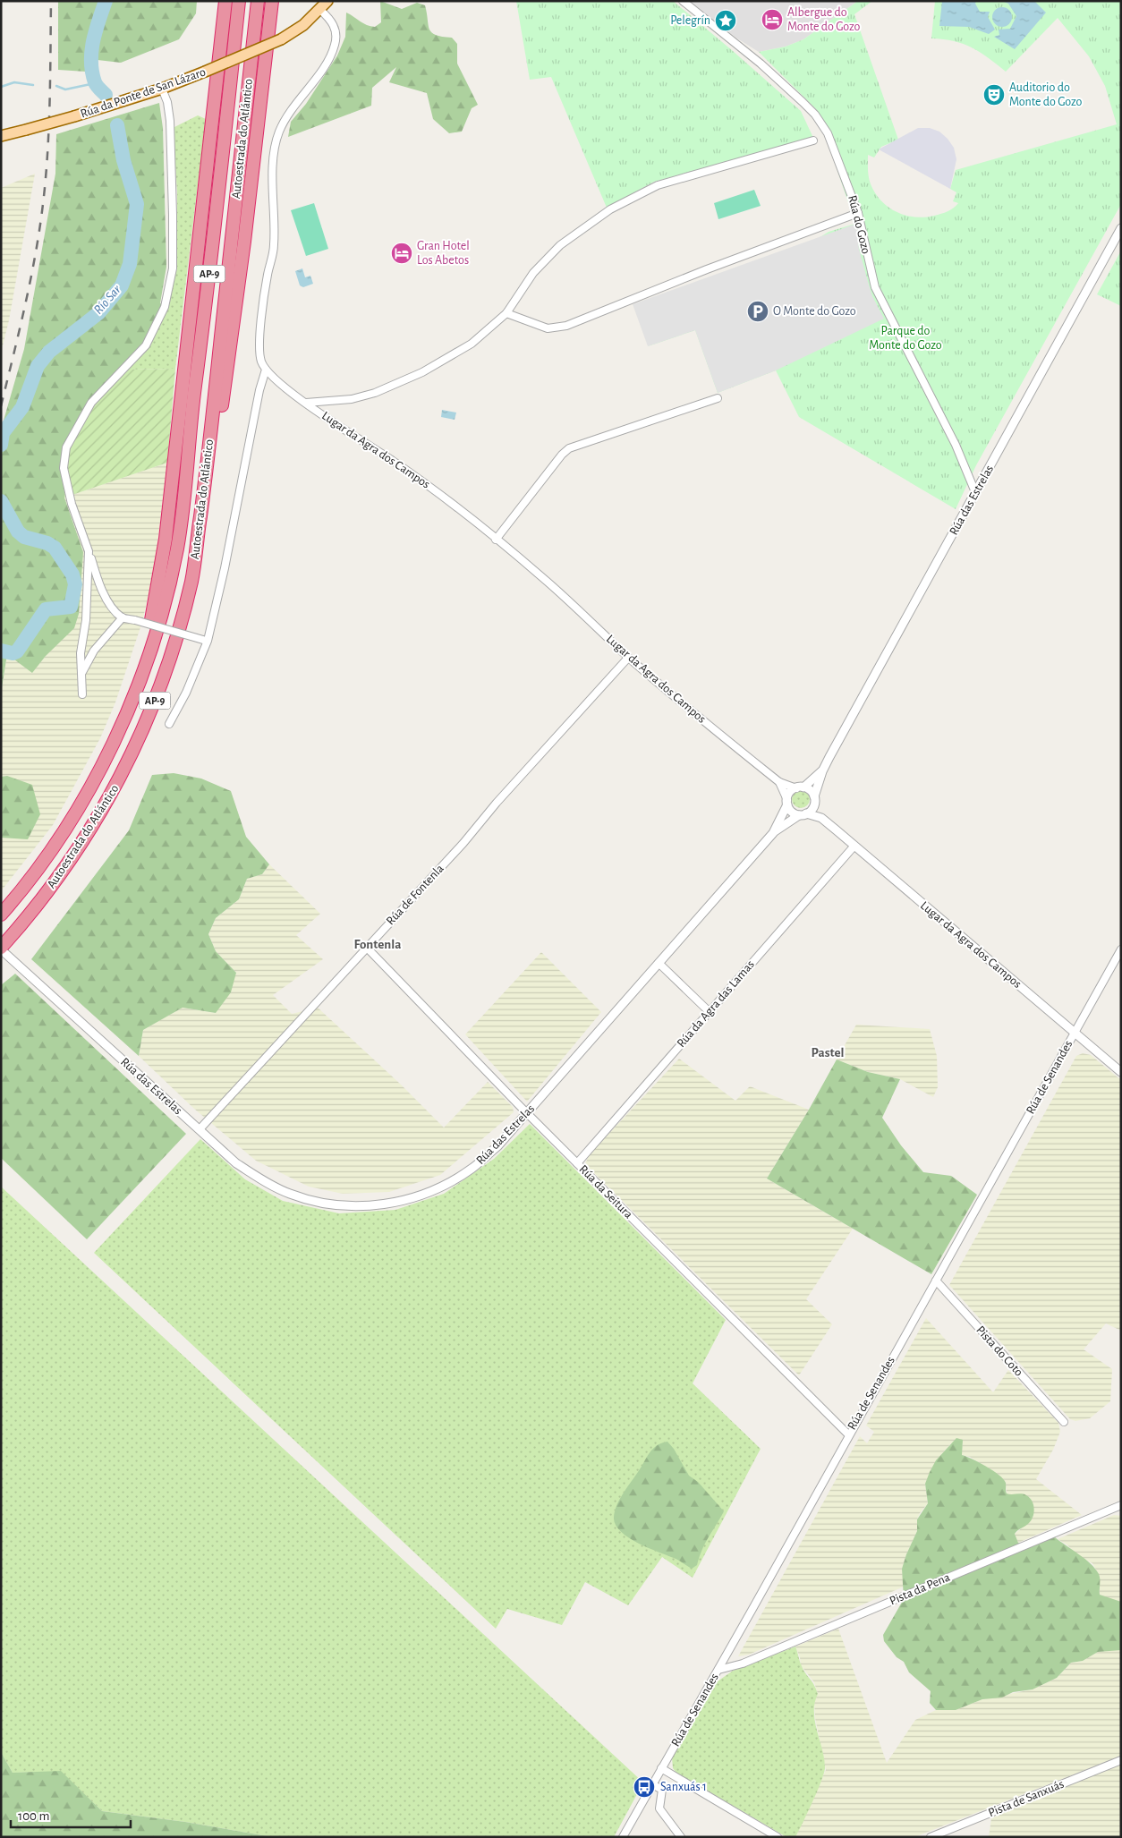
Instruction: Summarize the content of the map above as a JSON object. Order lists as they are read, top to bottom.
{
  "streets": {
    "highway": ["Autoestrada do Atlántico", "AP-9"],
    "main road": ["Rúa da Ponte de San Lázaro"],
    "street": [
      "Rúa do Gozo",
      "Lugar da Agra dos Campos",
      "Rúa das Estrelas",
      "Rúa de Fontenla",
      "Rúa da Agra das Lamas",
      "Rúa de Senandes",
      "Rúa da Seitura",
      "Pista do Coto",
      "Pista da Pena",
      "Pista de Sanxuás"
    ]
  },
  "crossings": [
    ["Autoestrada do Atlántico", "Rúa das Estrelas"],
    ["Rúa do Gozo", "Rúa das Estrelas"],
    ["Lugar da Agra dos Campos", "Rúa das Estrelas"],
    ["Lugar da Agra dos Campos", "Rúa de Fontenla"],
    ["Lugar da Agra dos Campos", "Rúa da Agra das Lamas"],
    ["Lugar da Agra dos Campos", "Rúa de Senandes"],
    ["Rúa das Estrelas", "Rúa de Fontenla"],
    ["Rúa das Estrelas", "Rúa da Seitura"],
    ["Rúa de Fontenla", "Rúa da Seitura"],
    ["Rúa da Agra das Lamas", "Rúa da Seitura"],
    ["Rúa de Senandes", "Rúa da Seitura"],
    ["Rúa de Senandes", "Pista do Coto"],
    ["Rúa de Senandes", "Pista da Pena"]
  ],
  "districts": ["Fontenla", "Pastel"],
  "water": ["Río Sar"],
  "parks": ["Parque do Monte do Gozo"],
  "places": {
    "hotel": ["Albergue do Monte do Gozo", "Gran Hotel Los Abetos"],
    "place": ["Pelegrín"],
    "theatre": ["Auditorio do Monte do Gozo"],
    "parking": ["O Monte do Gozo"],
    "bus stop": ["Sanxuás 1"]
  },
  "scale_bar": "100 m"
}
